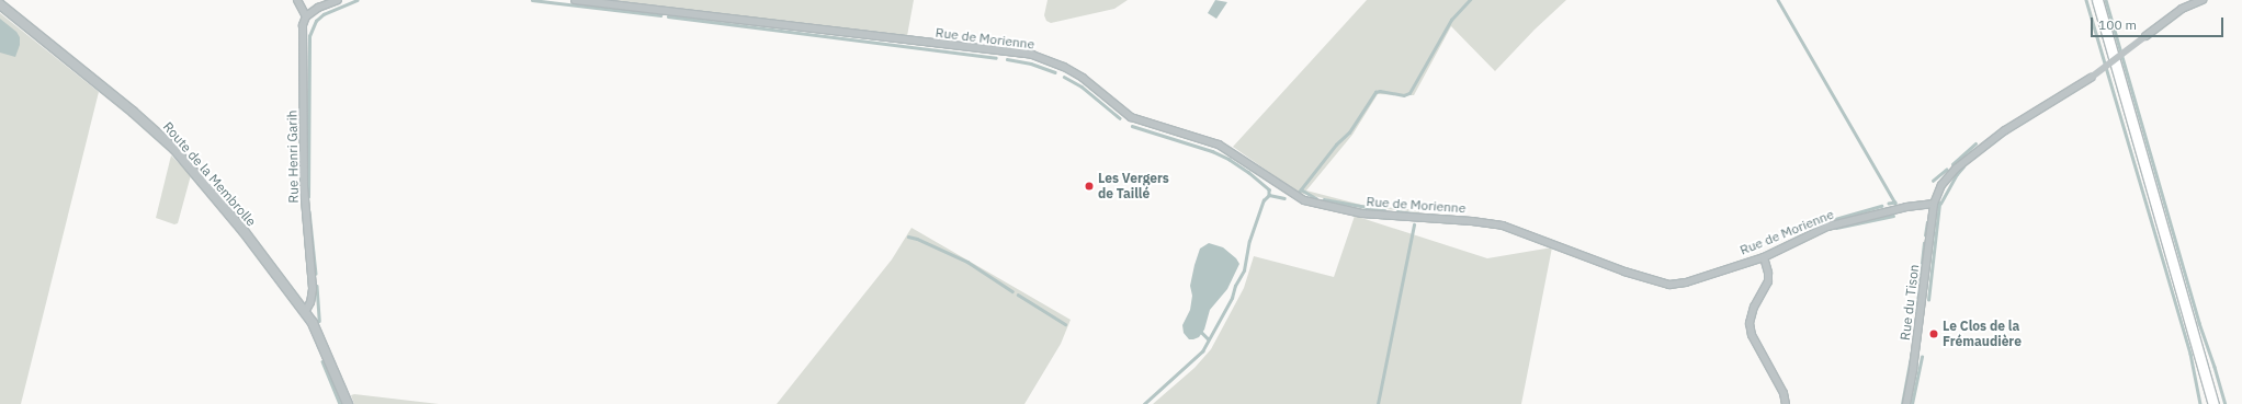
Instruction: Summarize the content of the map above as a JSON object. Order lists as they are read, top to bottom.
{
  "streets": {
    "street": [
      "Rue de Morienne",
      "Rue Henri Garih",
      "Route de la Membrolle",
      "Rue du Tison"
    ]
  },
  "crossings": [
    ["Rue de Morienne", "Rue du Tison"],
    ["Rue Henri Garih", "Route de la Membrolle"]
  ],
  "places": ["Les Vergers de Taillé", "Le Clos de la Frémaudière"],
  "scale_bar": "100 m"
}
